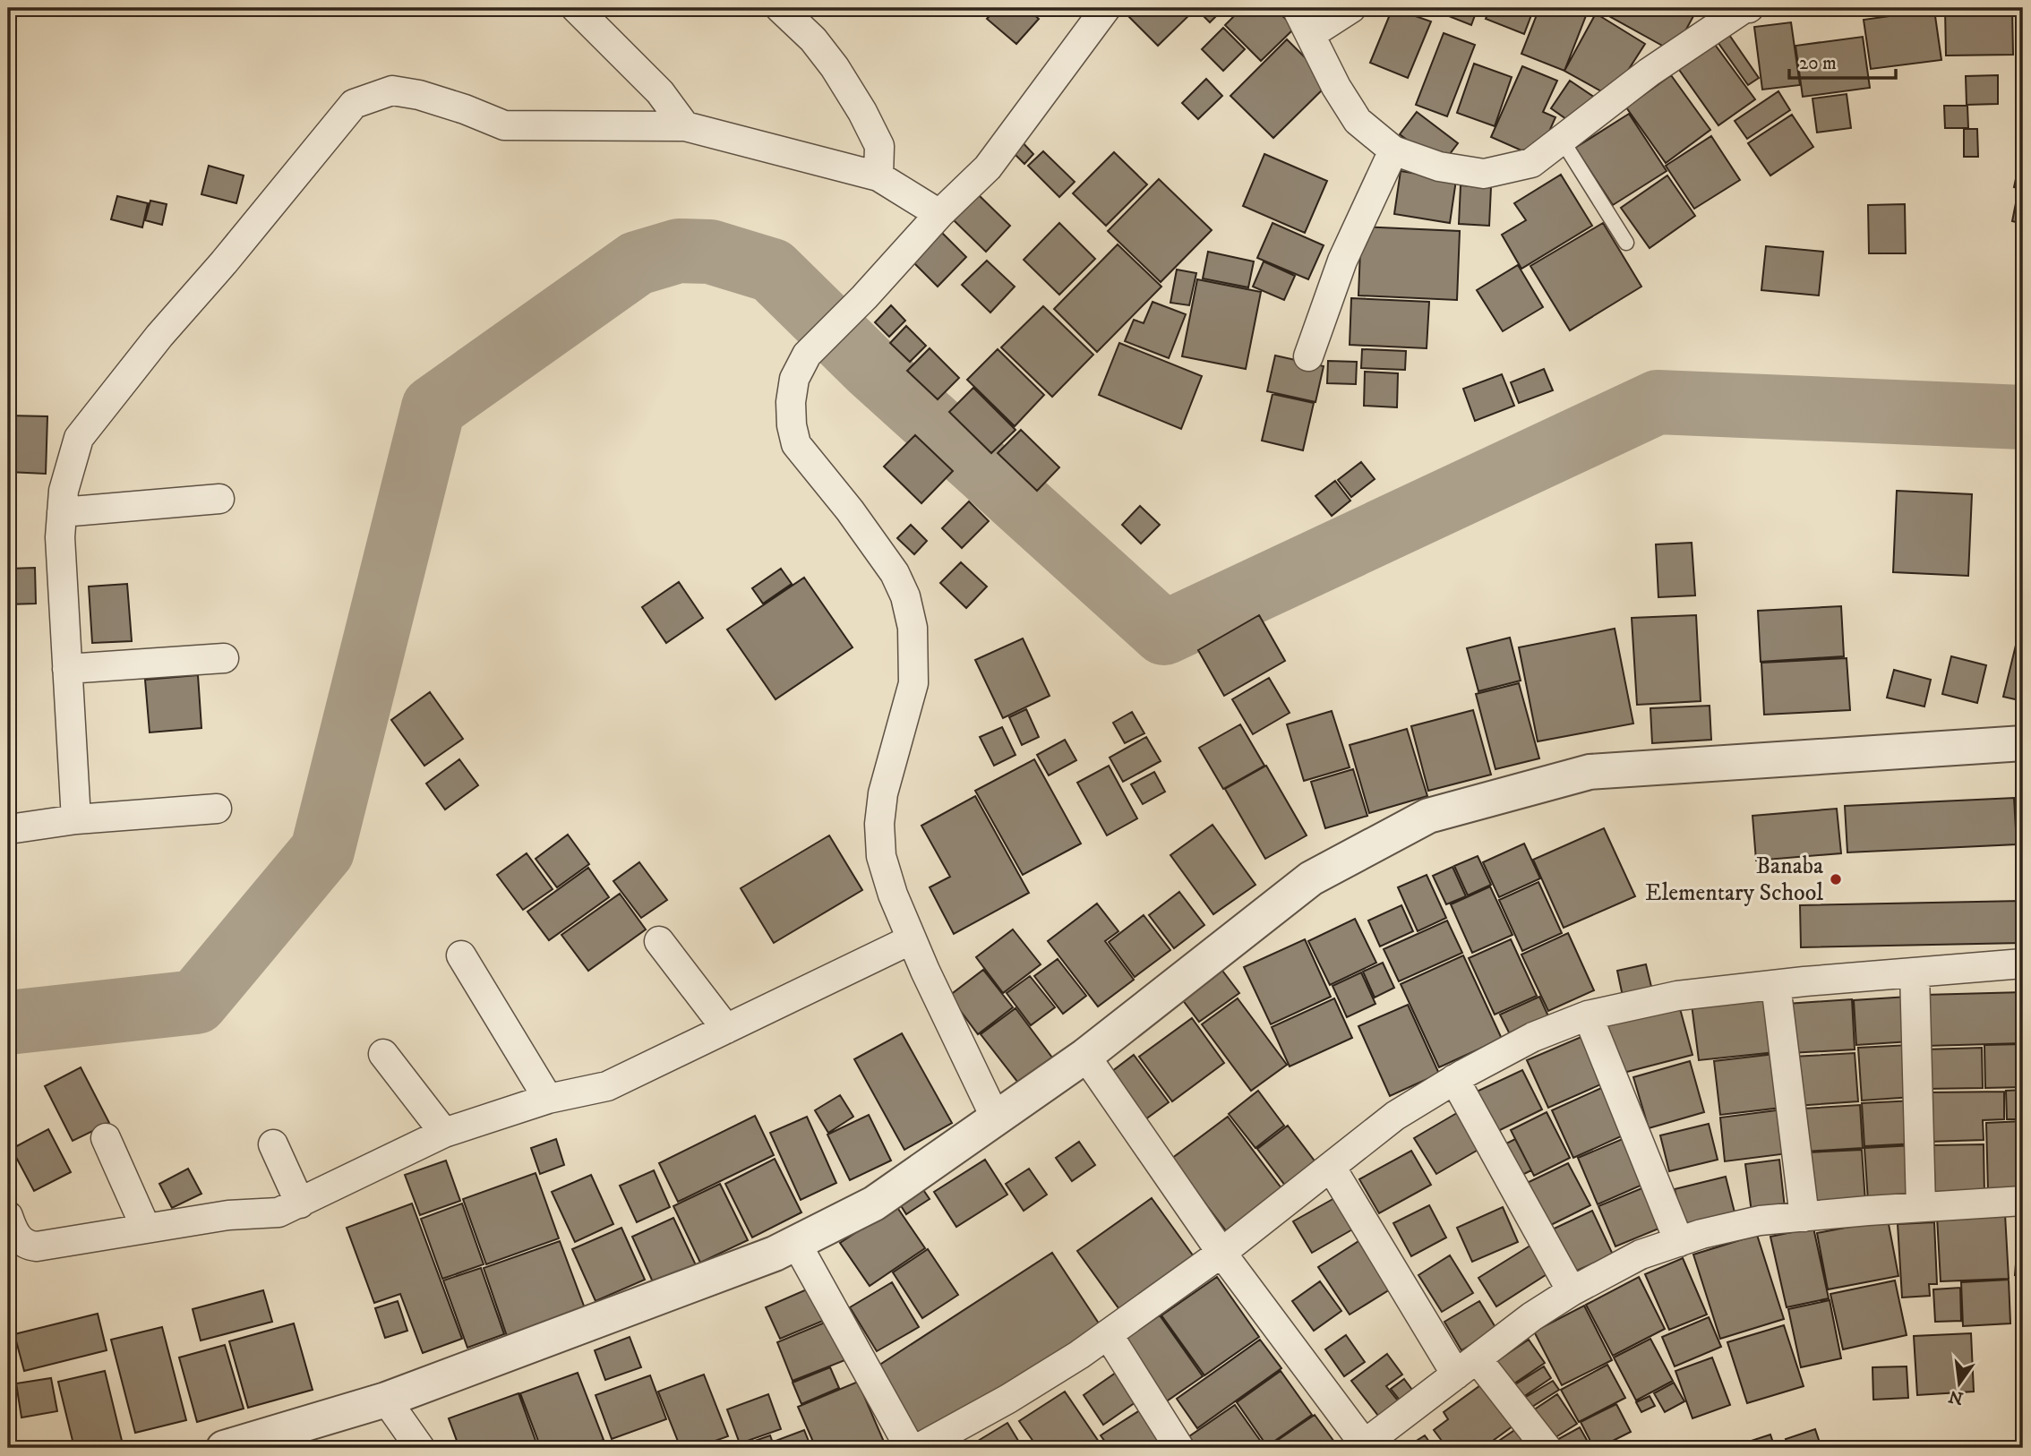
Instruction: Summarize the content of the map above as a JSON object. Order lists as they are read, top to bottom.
{
  "places": ["Banaba Elementary School"],
  "scale_bar": "20 m",
  "north": "bottom"
}
